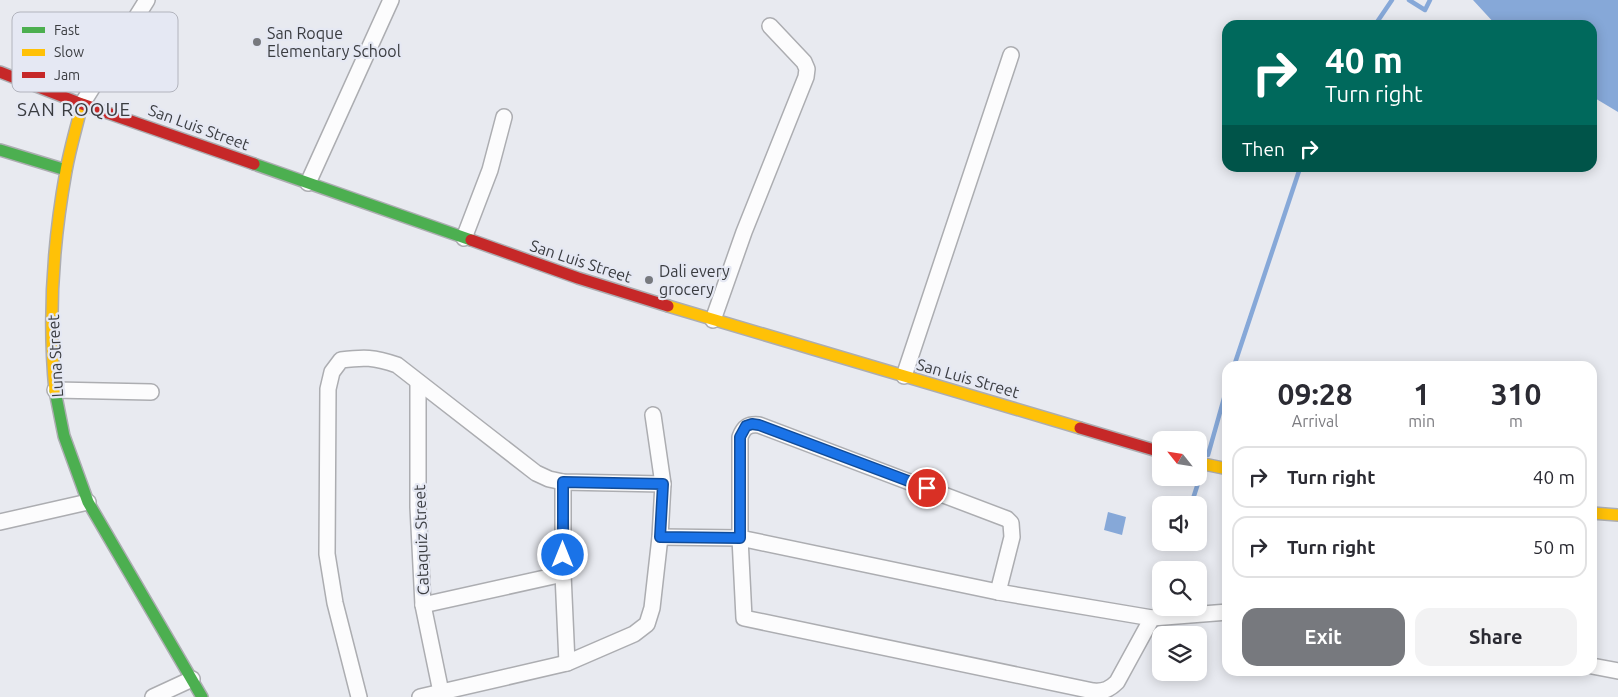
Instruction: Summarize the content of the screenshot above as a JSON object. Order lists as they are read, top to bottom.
{
  "streets": {
    "street": ["San Luis Street", "Luna Street", "Cataquiz Street"]
  },
  "crossings": [
    ["San Luis Street", "Luna Street"]
  ],
  "districts": ["SAN ROQUE"],
  "places": ["San Roque Elementary School", "Dali every grocery"],
  "legend": ["Fast", "Slow", "Jam"],
  "north": "top left",
  "page": {
    "turn": ["40 m", "Turn right"],
    "then": "Then",
    "eta": [
      "09:28",
      "Arrival",
      "1",
      "min",
      "310",
      "m"
    ],
    "list": [
      {
        "name": "Turn right",
        "value": "40 m"
      },
      {
        "name": "Turn right",
        "value": "50 m"
      }
    ],
    "buttons": ["Exit", "Share"]
  }
}
